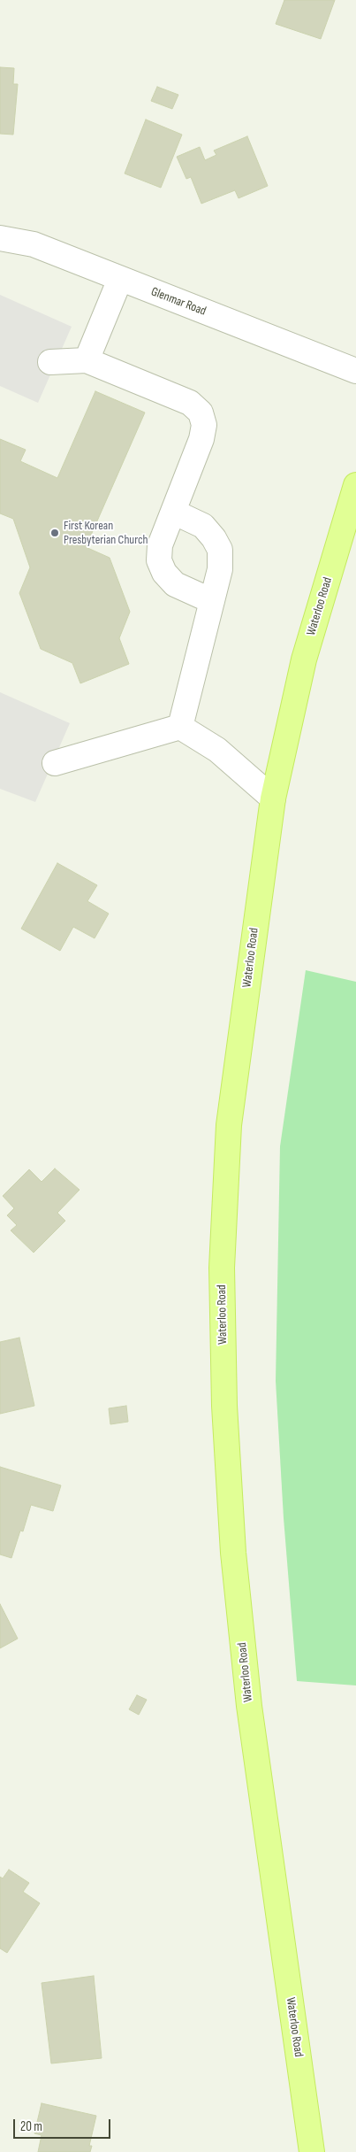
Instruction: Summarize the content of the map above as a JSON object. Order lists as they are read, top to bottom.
{
  "streets": {
    "main road": ["Waterloo Road"],
    "street": ["Glenmar Road"]
  },
  "places": ["First Korean Presbyterian Church"],
  "scale_bar": "20 m"
}
